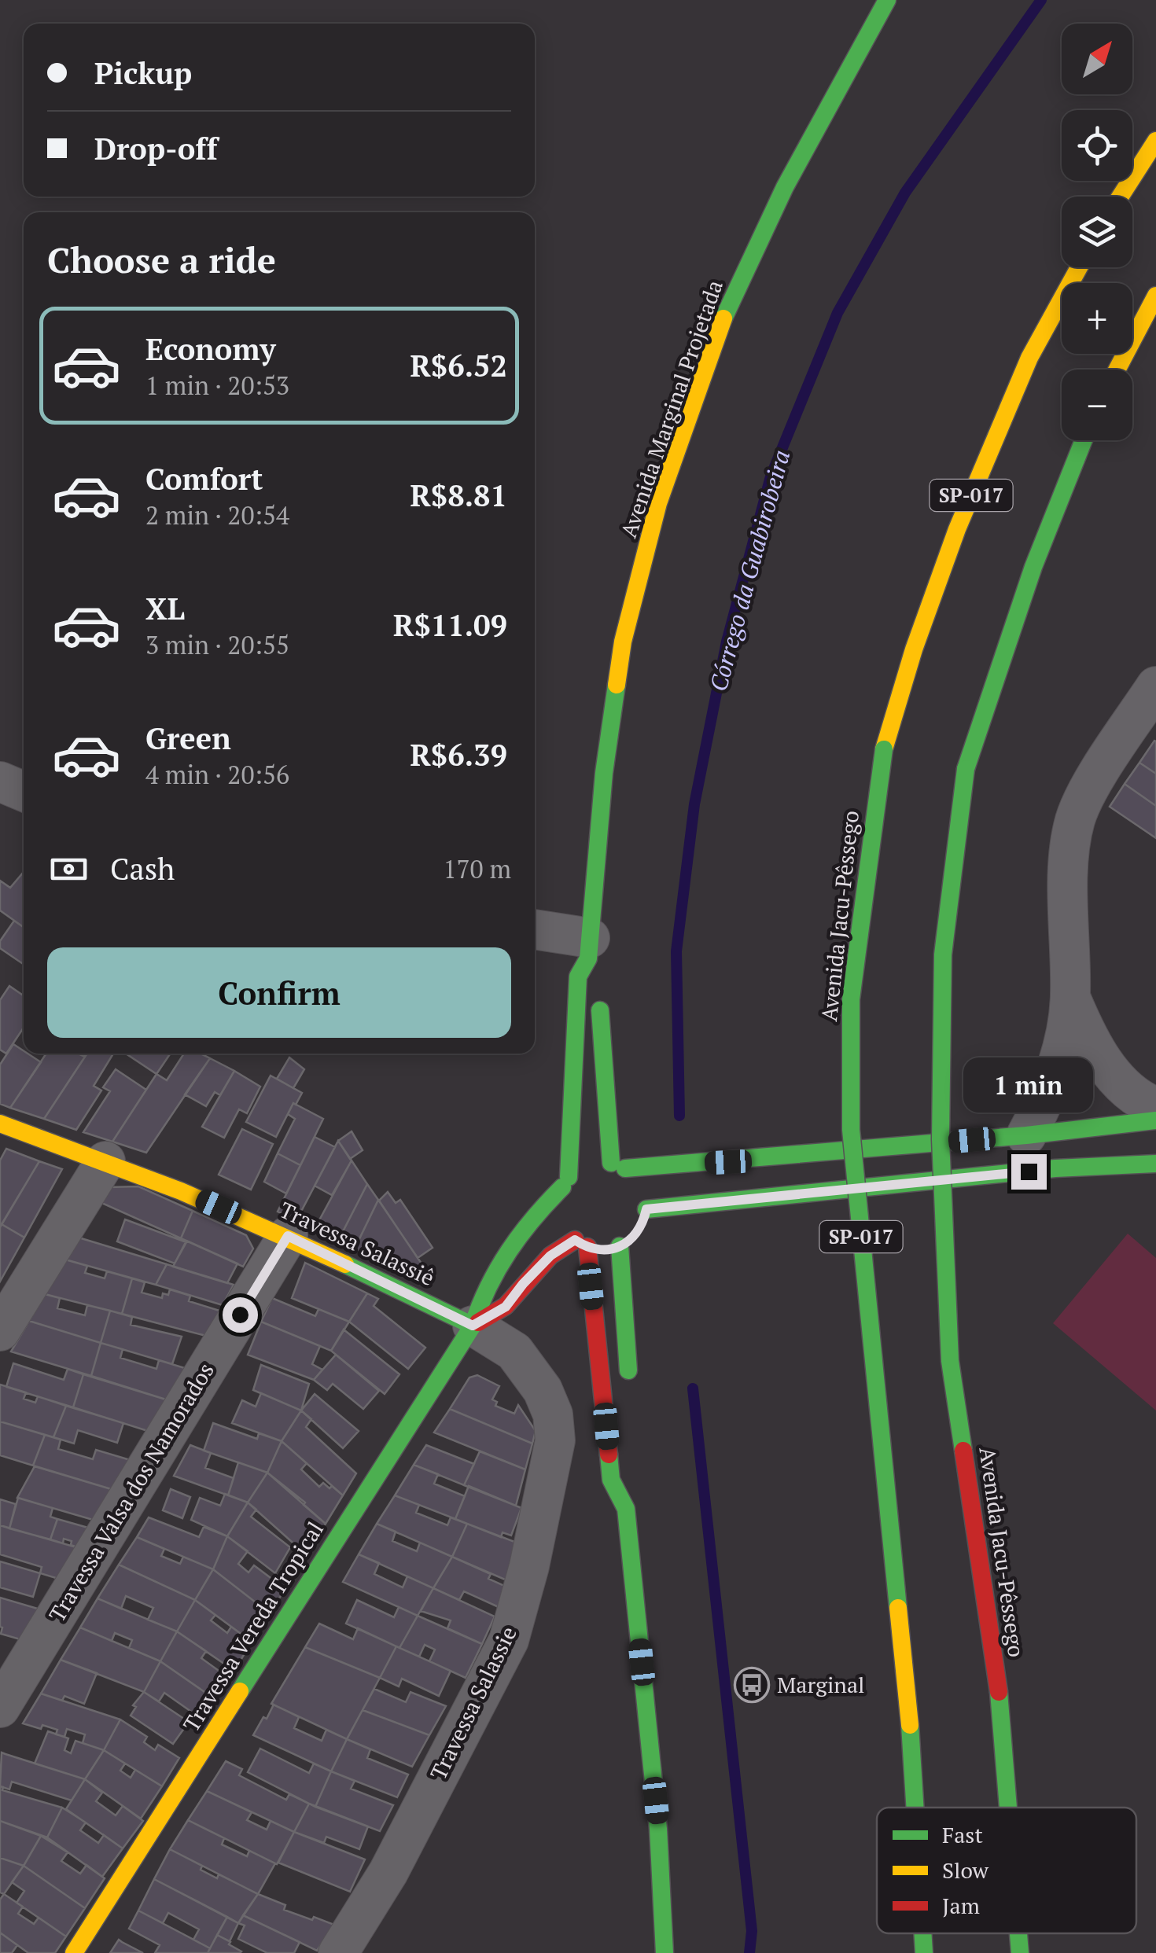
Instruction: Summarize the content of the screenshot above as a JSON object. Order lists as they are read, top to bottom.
{
  "streets": {
    "main road": [
      "Avenida Marginal Projetada",
      "SP-017",
      "Avenida Jacu-Pêssego",
      "Travessa Salassiê",
      "Travessa Vereda Tropical"
    ],
    "street": ["Travessa Valsa dos Namorados", "Travessa Salassie"]
  },
  "crossings": [
    ["Avenida Marginal Projetada", "Travessa Vereda Tropical"],
    ["Travessa Salassiê", "Travessa Valsa dos Namorados"],
    ["Travessa Salassiê", "Travessa Vereda Tropical"],
    ["Travessa Salassiê", "Travessa Salassie"],
    ["Travessa Vereda Tropical", "Travessa Salassie"]
  ],
  "water": ["Córrego da Guabirobeira"],
  "places": {
    "bus stop": ["Marginal"]
  },
  "legend": ["Fast", "Slow", "Jam"],
  "north": "top right",
  "page": {
    "map_buttons": ["+", "−"],
    "banner": ["Pickup", "Drop-off"],
    "heading": "Choose a ride",
    "list": [
      {
        "name": "Economy",
        "note": "1 min · 20:53",
        "value": "R$6.52"
      },
      {
        "name": "Comfort",
        "note": "2 min · 20:54",
        "value": "R$8.81"
      },
      {
        "name": "XL",
        "note": "3 min · 20:55",
        "value": "R$11.09"
      },
      {
        "name": "Green",
        "note": "4 min · 20:56",
        "value": "R$6.39"
      }
    ],
    "pay": ["Cash", "170 m"],
    "buttons": "Confirm",
    "bubble": "1 min"
  }
}
